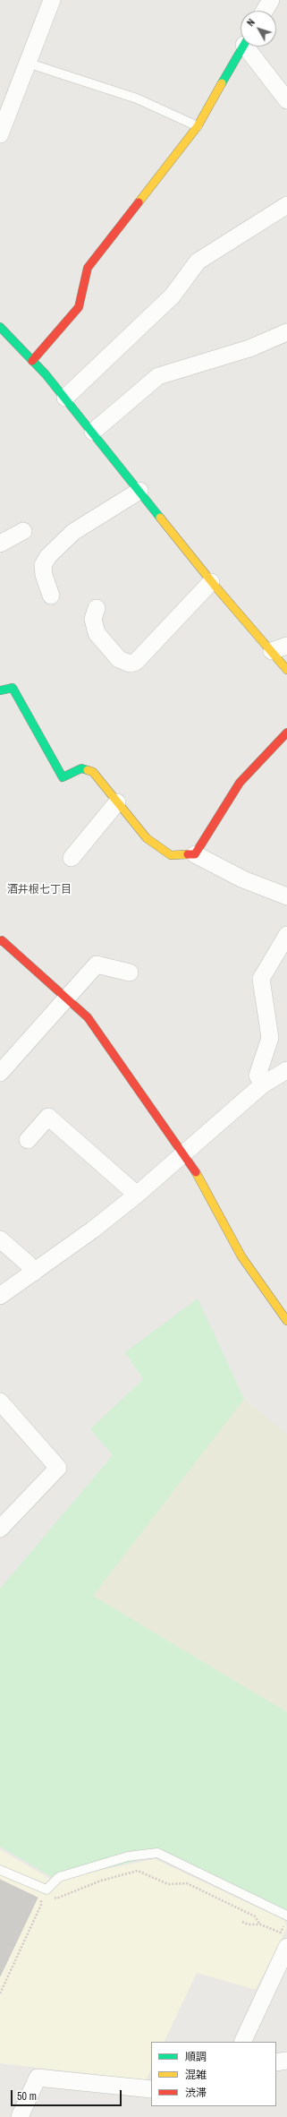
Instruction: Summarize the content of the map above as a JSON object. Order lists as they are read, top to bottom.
{
  "districts": ["酒井根七丁目"],
  "legend": ["順調", "混雑", "渋滞"],
  "scale_bar": "50 m",
  "north": "top left"
}
